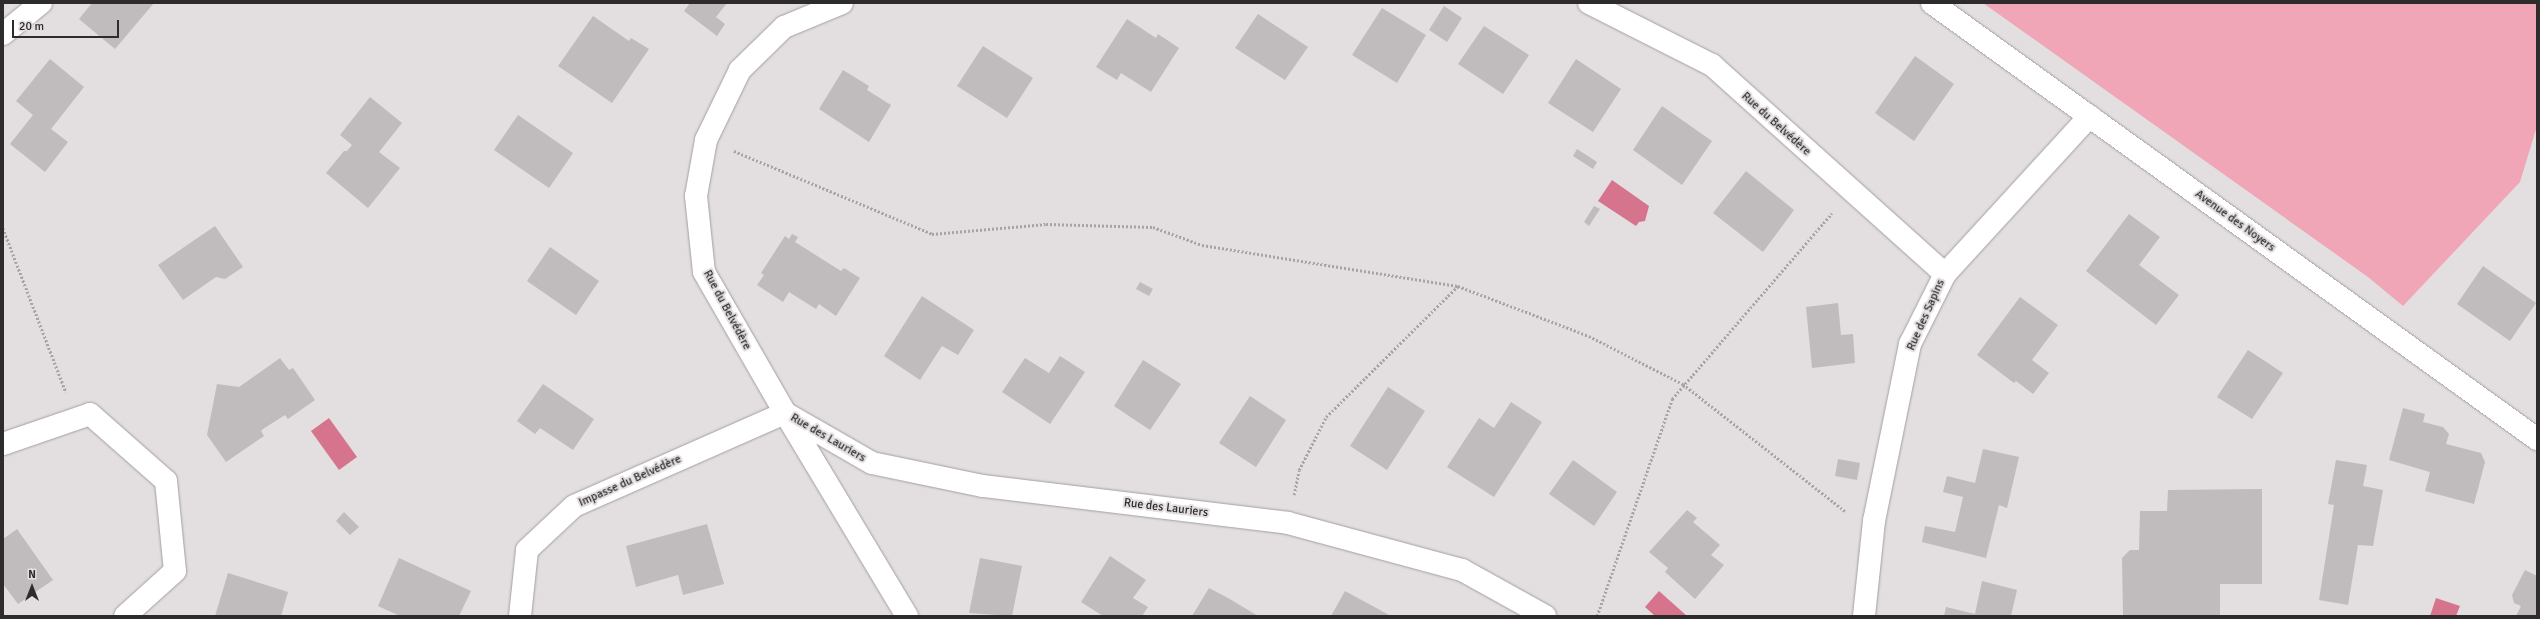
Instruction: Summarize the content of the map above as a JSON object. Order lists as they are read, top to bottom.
{
  "streets": {
    "street": [
      "Rue du Belvédère",
      "Avenue des Noyers",
      "Rue des Sapins",
      "Rue des Lauriers",
      "Impasse du Belvédère"
    ]
  },
  "crossings": [
    ["Rue du Belvédère", "Rue des Sapins"],
    ["Rue du Belvédère", "Rue des Lauriers"],
    ["Rue du Belvédère", "Impasse du Belvédère"],
    ["Avenue des Noyers", "Rue des Sapins"],
    ["Rue des Lauriers", "Impasse du Belvédère"]
  ],
  "scale_bar": "20 m",
  "north": "top"
}
